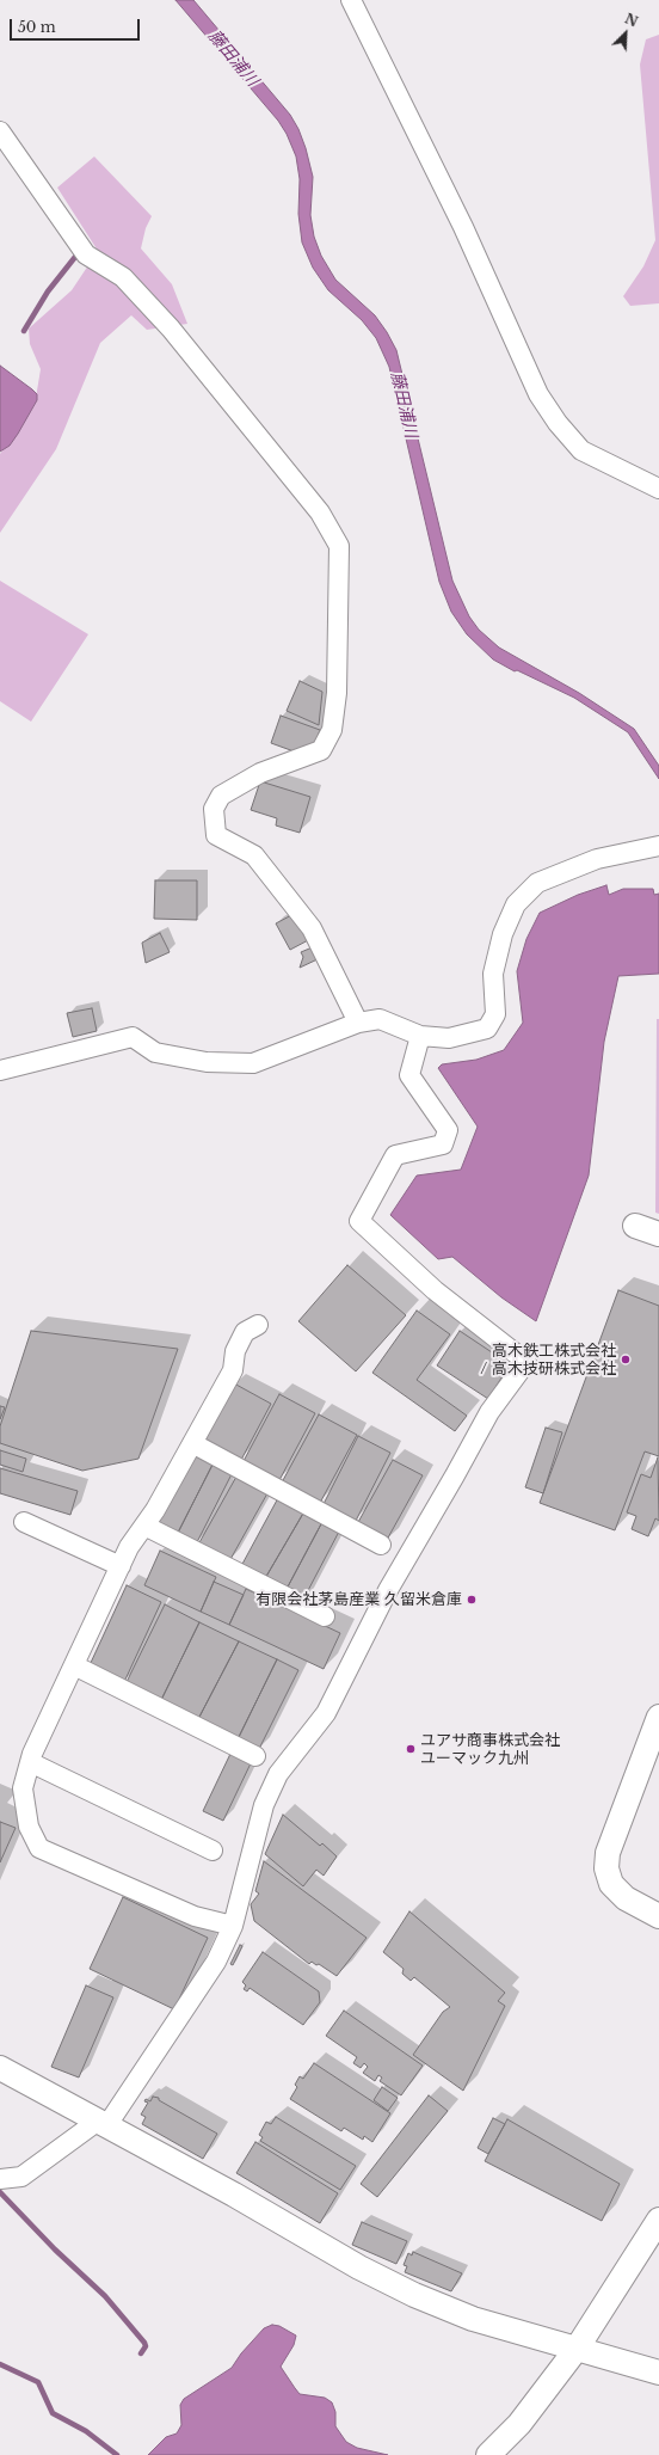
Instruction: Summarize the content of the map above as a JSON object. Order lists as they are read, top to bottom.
{
  "water": ["藤田浦川"],
  "places": ["高木鉄工株式会社 / 高木技研株式会社", "有限会社茅島産業 久留米倉庫", "ユアサ商事株式会社 ユーマック九州"],
  "scale_bar": "50 m",
  "north": "top right"
}
